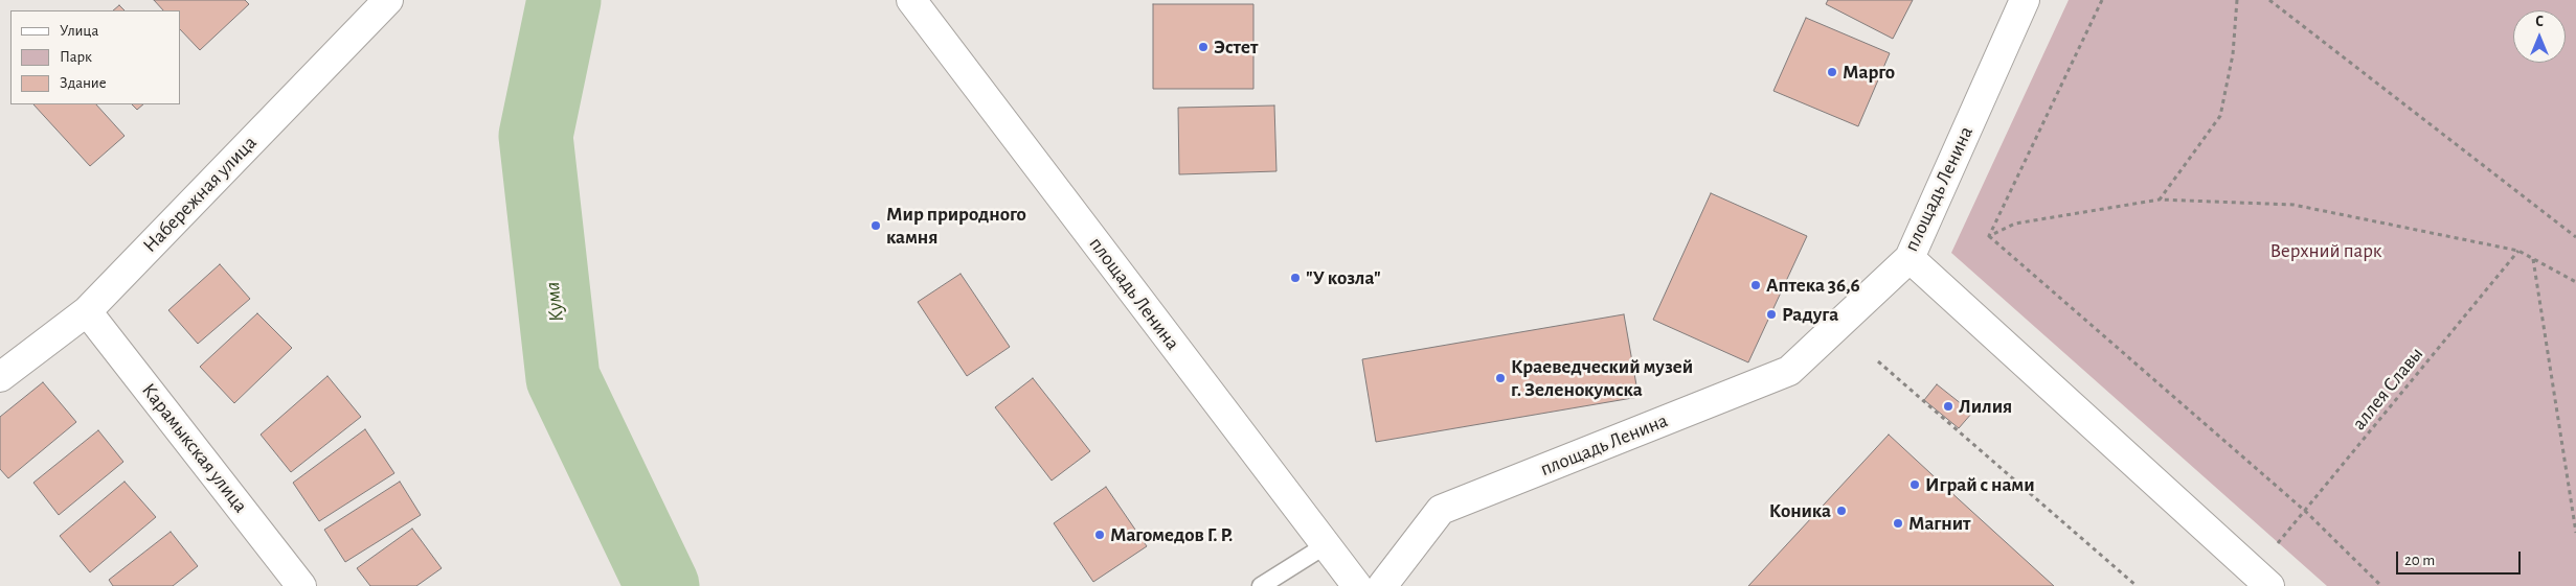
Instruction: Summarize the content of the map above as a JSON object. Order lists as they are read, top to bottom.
{
  "streets": {
    "street": ["площадь Ленина", "Набережная улица", "Карамыкская улица"],
    "path": ["аллея Славы"]
  },
  "crossings": [
    ["Набережная улица", "Карамыкская улица"]
  ],
  "water": ["Кума"],
  "parks": ["Верхний парк"],
  "places": [
    "Эстет",
    "Марго",
    "Мир природного камня",
    "\"У козла\"",
    "Аптека 36,6",
    "Радуга",
    "Краеведческий музей г. Зеленокумска",
    "Лилия",
    "Играй с нами",
    "Коника",
    "Магнит",
    "Магомедов Г. Р."
  ],
  "legend": ["Улица", "Парк", "Здание"],
  "scale_bar": "20 m",
  "north": "top"
}
